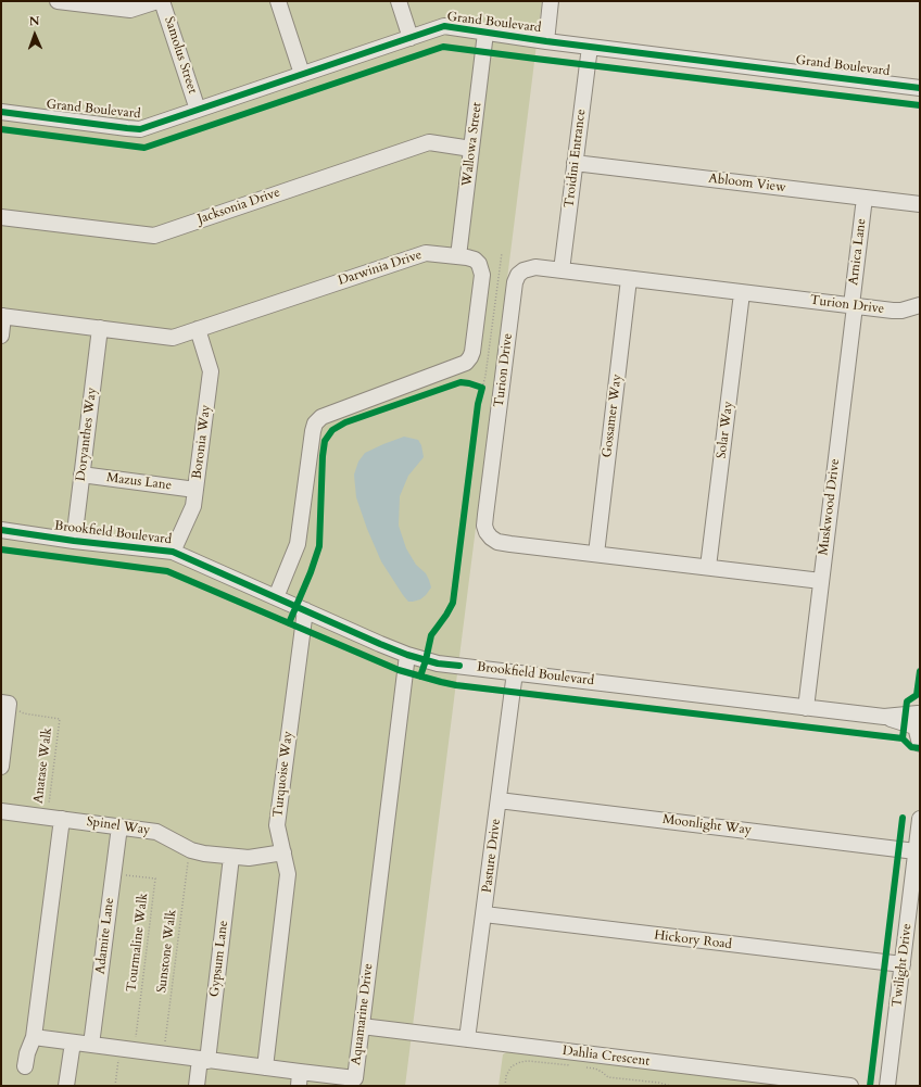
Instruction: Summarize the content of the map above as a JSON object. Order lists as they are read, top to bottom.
{
  "streets": {
    "street": [
      "Grand Boulevard",
      "Samolus Street",
      "Wallowa Street",
      "Troidini Entrance",
      "Abloom View",
      "Jacksonia Drive",
      "Arnica Lane",
      "Darwinia Drive",
      "Turion Drive",
      "Gossamer Way",
      "Solar Way",
      "Doryanthes Way",
      "Boronia Way",
      "Mazus Lane",
      "Muskwood Drive",
      "Brookfield Boulevard",
      "Turquoise Way",
      "Moonlight Way",
      "Spinel Way",
      "Pasture Drive",
      "Adamite Lane",
      "Hickory Road",
      "Gypsum Lane",
      "Twilight Drive",
      "Aquamarine Drive",
      "Dahlia Crescent"
    ],
    "path": ["Anatase Walk", "Tourmaline Walk", "Sunstone Walk"]
  },
  "crossings": [
    ["Grand Boulevard", "Samolus Street"],
    ["Grand Boulevard", "Wallowa Street"],
    ["Grand Boulevard", "Troidini Entrance"],
    ["Wallowa Street", "Jacksonia Drive"],
    ["Wallowa Street", "Darwinia Drive"],
    ["Troidini Entrance", "Abloom View"],
    ["Troidini Entrance", "Turion Drive"],
    ["Abloom View", "Arnica Lane"],
    ["Arnica Lane", "Turion Drive"],
    ["Arnica Lane", "Muskwood Drive"],
    ["Darwinia Drive", "Doryanthes Way"],
    ["Darwinia Drive", "Boronia Way"],
    ["Darwinia Drive", "Brookfield Boulevard"],
    ["Turion Drive", "Gossamer Way"],
    ["Turion Drive", "Solar Way"],
    ["Turion Drive", "Muskwood Drive"],
    ["Doryanthes Way", "Mazus Lane"],
    ["Doryanthes Way", "Brookfield Boulevard"],
    ["Boronia Way", "Mazus Lane"],
    ["Boronia Way", "Brookfield Boulevard"],
    ["Muskwood Drive", "Brookfield Boulevard"],
    ["Brookfield Boulevard", "Turquoise Way"],
    ["Brookfield Boulevard", "Pasture Drive"],
    ["Brookfield Boulevard", "Aquamarine Drive"],
    ["Anatase Walk", "Spinel Way"],
    ["Turquoise Way", "Spinel Way"],
    ["Turquoise Way", "Aquamarine Drive"],
    ["Moonlight Way", "Pasture Drive"],
    ["Moonlight Way", "Twilight Drive"],
    ["Spinel Way", "Adamite Lane"],
    ["Spinel Way", "Sunstone Walk"],
    ["Spinel Way", "Gypsum Lane"],
    ["Pasture Drive", "Hickory Road"],
    ["Pasture Drive", "Dahlia Crescent"],
    ["Adamite Lane", "Tourmaline Walk"],
    ["Adamite Lane", "Aquamarine Drive"],
    ["Hickory Road", "Twilight Drive"],
    ["Tourmaline Walk", "Aquamarine Drive"],
    ["Sunstone Walk", "Aquamarine Drive"],
    ["Gypsum Lane", "Aquamarine Drive"],
    ["Aquamarine Drive", "Dahlia Crescent"]
  ],
  "north": "top"
}
